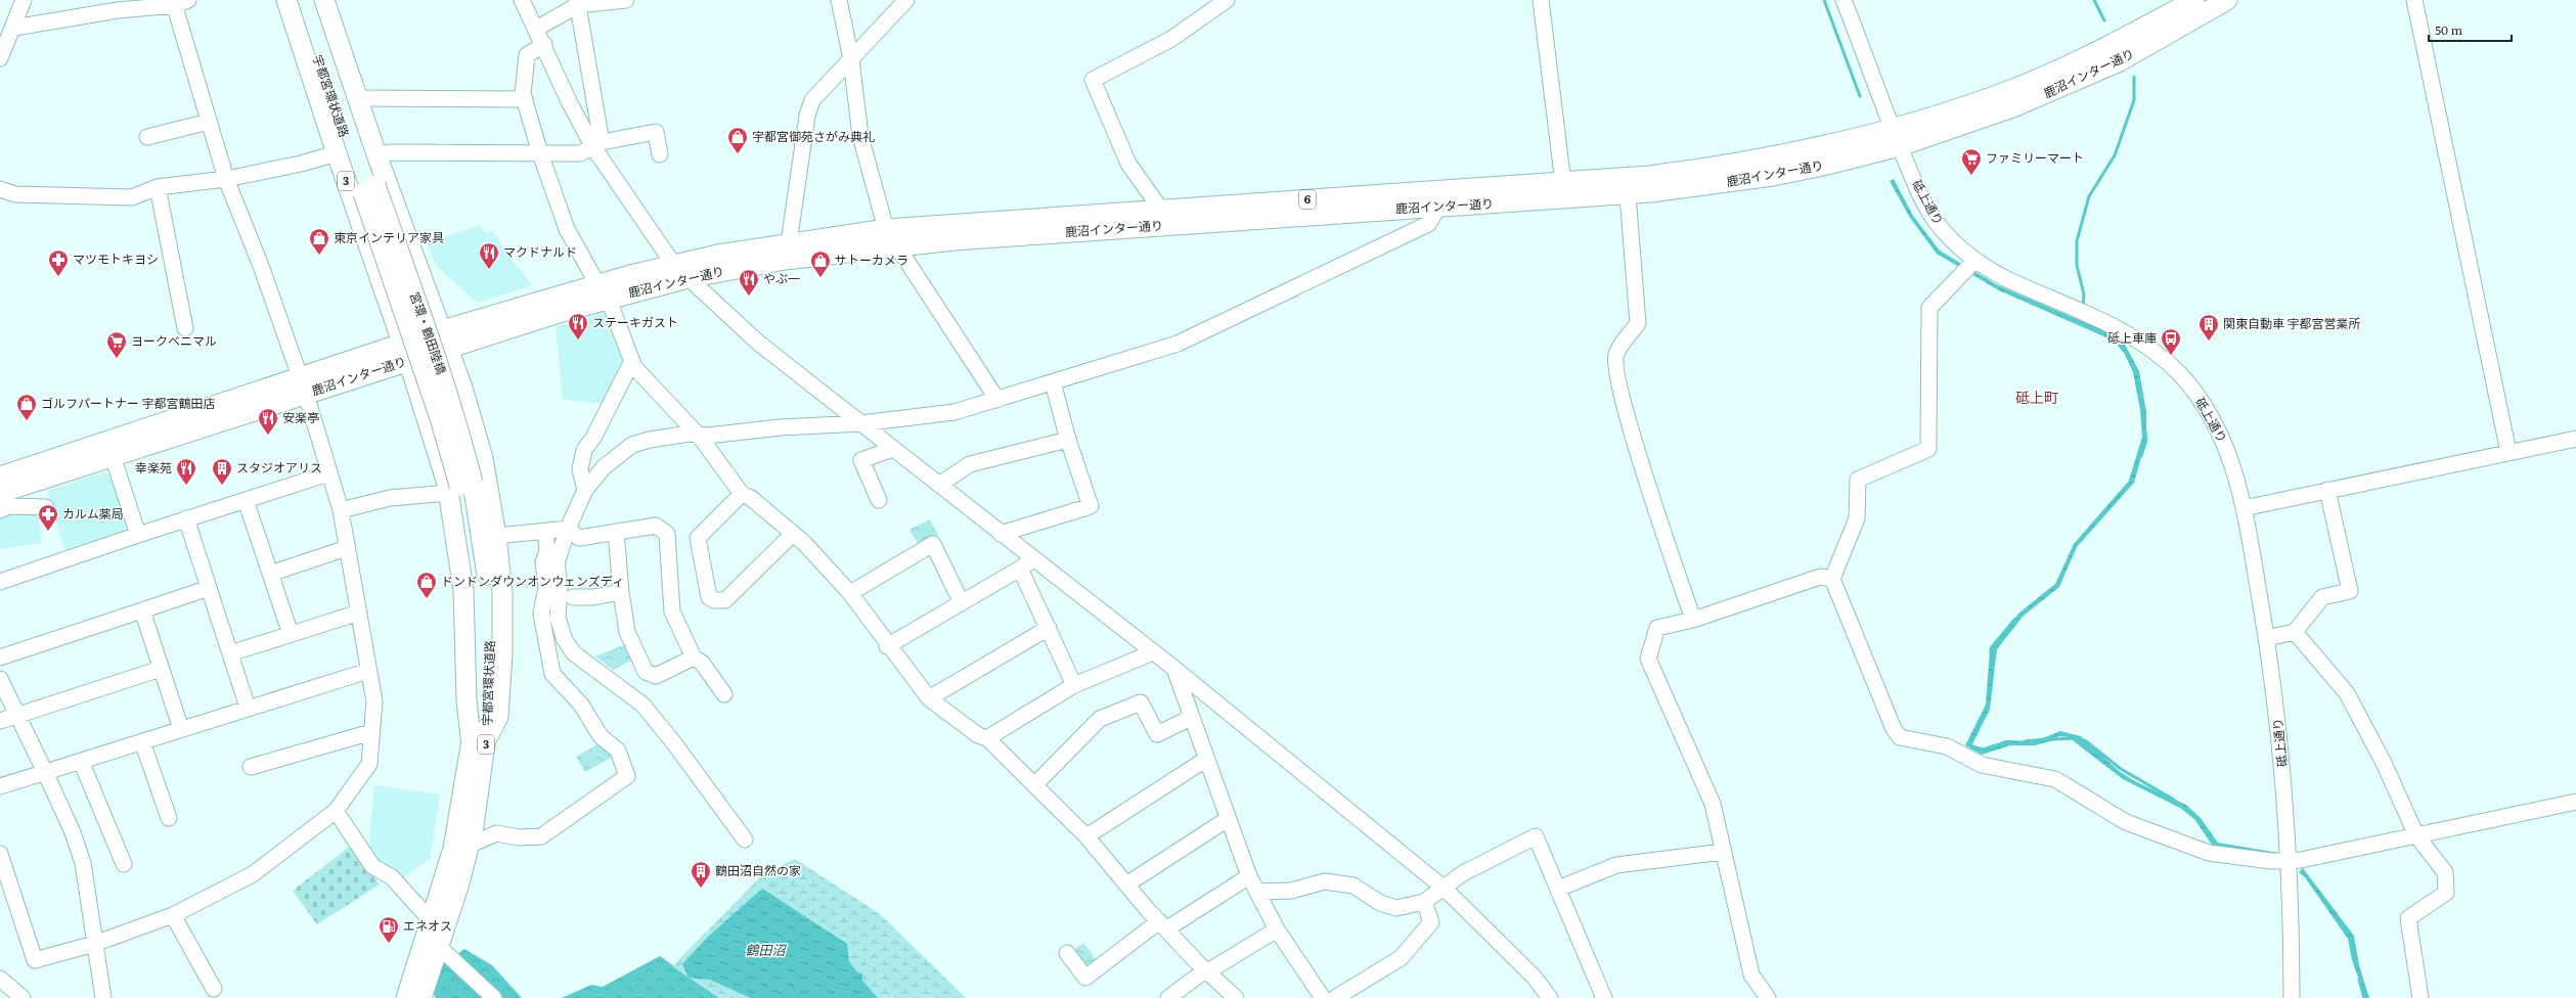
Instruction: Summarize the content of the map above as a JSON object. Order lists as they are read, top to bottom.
{
  "streets": {
    "main road": [
      "鹿沼インター通り",
      "宇都宮環状道路",
      "3",
      "6",
      "宮環・鶴田陸橋"
    ],
    "street": ["砥上通り"]
  },
  "crossings": [
    ["鹿沼インター通り", "3"],
    ["鹿沼インター通り", "砥上通り"],
    ["宇都宮環状道路", "3"],
    ["宇都宮環状道路", "宮環・鶴田陸橋"],
    ["3", "宮環・鶴田陸橋"]
  ],
  "districts": ["砥上町"],
  "water": ["鶴田沼"],
  "places": {
    "shop": [
      "宇都宮御苑さがみ典礼",
      "東京インテリア家具",
      "サトーカメラ",
      "ゴルフパートナー 宇都宮鶴田店",
      "ドンドンダウンオンウェンズディ"
    ],
    "supermarket": ["ファミリーマート", "ヨークベニマル"],
    "restaurant": [
      "マクドナルド",
      "やぶ一",
      "ステーキガスト",
      "安楽亭",
      "幸楽苑"
    ],
    "pharmacy": ["マツモトキヨシ", "カルム薬局"],
    "building": ["関東自動車 宇都宮営業所", "スタジオアリス", "鶴田沼自然の家"],
    "bus stop": ["砥上車庫"],
    "fuel station": ["エネオス"]
  },
  "scale_bar": "50 m"
}
